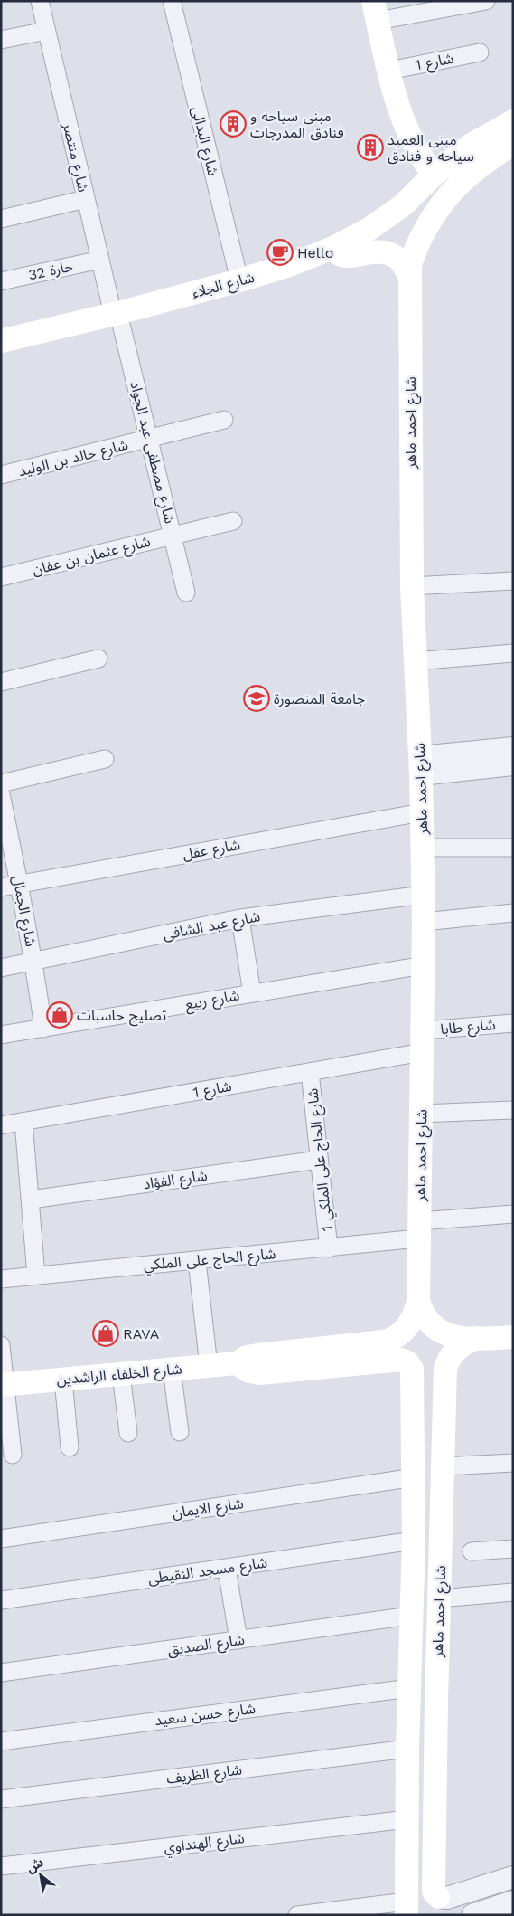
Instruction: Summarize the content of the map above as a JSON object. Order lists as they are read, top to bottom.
{
  "streets": {
    "main road": ["شارع الجلاء", "شارع احمد ماهر", "شارع الخلفاء الراشدين"],
    "street": [
      "شارع 1",
      "شارع البدالى",
      "شارع منتصر",
      "حارة 32",
      "شارع مصطفى عبد الجواد",
      "شارع خالد بن الوليد",
      "شارع عثمان بن عفان",
      "شارع عقل",
      "شارع الجمال",
      "شارع عبد الشافى",
      "شارع ربيع",
      "شارع طابا",
      "شارع الحاج على الملكي 1",
      "شارع الفؤاد",
      "شارع الحاج على الملكي",
      "شارع الايمان",
      "شارع مسجد النقيطى",
      "شارع الصديق",
      "شارع حسن سعيد",
      "شارع الظريف",
      "شارع الهنداوي"
    ]
  },
  "crossings": [
    ["شارع 1", "شارع احمد ماهر"],
    ["شارع 1", "شارع طابا"],
    ["شارع 1", "شارع الحاج على الملكي 1"],
    ["شارع البدالى", "شارع الجلاء"],
    ["شارع منتصر", "حارة 32"],
    ["شارع منتصر", "شارع الجلاء"],
    ["شارع منتصر", "شارع مصطفى عبد الجواد"],
    ["شارع الجلاء", "شارع مصطفى عبد الجواد"],
    ["شارع احمد ماهر", "شارع عقل"],
    ["شارع احمد ماهر", "شارع عبد الشافى"],
    ["شارع احمد ماهر", "شارع ربيع"],
    ["شارع احمد ماهر", "شارع طابا"],
    ["شارع احمد ماهر", "شارع الحاج على الملكي"],
    ["شارع احمد ماهر", "شارع الخلفاء الراشدين"],
    ["شارع احمد ماهر", "شارع الايمان"],
    ["شارع احمد ماهر", "شارع مسجد النقيطى"],
    ["شارع احمد ماهر", "شارع الصديق"],
    ["شارع احمد ماهر", "شارع حسن سعيد"],
    ["شارع احمد ماهر", "شارع الظريف"],
    ["شارع احمد ماهر", "شارع الهنداوي"],
    ["شارع مصطفى عبد الجواد", "شارع خالد بن الوليد"],
    ["شارع مصطفى عبد الجواد", "شارع عثمان بن عفان"],
    ["شارع عقل", "شارع الجمال"],
    ["شارع الجمال", "شارع عبد الشافى"],
    ["شارع الجمال", "شارع ربيع"],
    ["شارع الحاج على الملكي 1", "شارع الفؤاد"],
    ["شارع الحاج على الملكي 1", "شارع الحاج على الملكي"]
  ],
  "places": {
    "building": ["مبنى سياحه و فنادق المدرجات", "مبنى العميد سياحه و فنادق"],
    "cafe": ["Hello"],
    "school or university": ["جامعة المنصورة"],
    "shop": ["تصليح حاسبات", "RAVA"]
  },
  "north": "top left"
}
